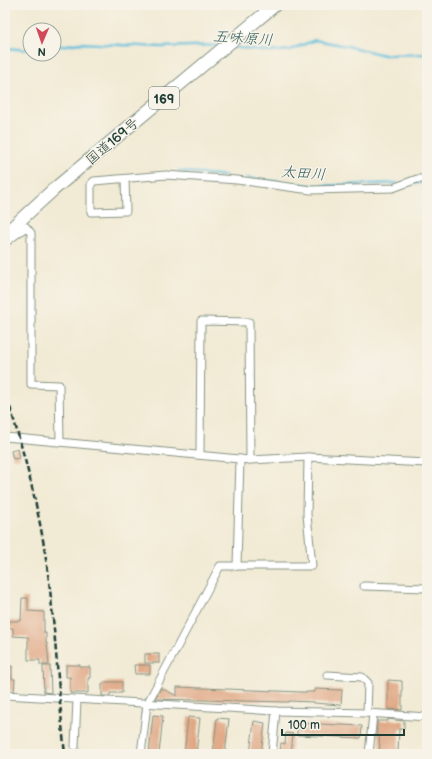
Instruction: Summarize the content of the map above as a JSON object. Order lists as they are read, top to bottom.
{
  "streets": {
    "highway": ["169", "国道169号"]
  },
  "water": ["五味原川", "太田川"],
  "scale_bar": "100 m",
  "north": "bottom"
}
